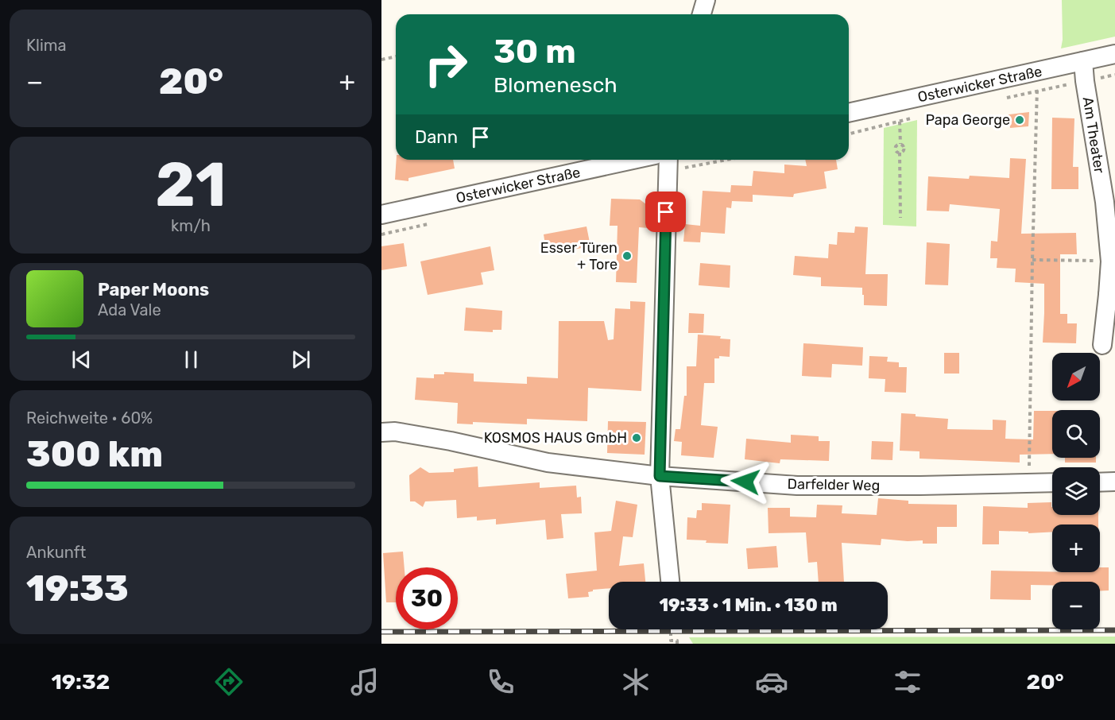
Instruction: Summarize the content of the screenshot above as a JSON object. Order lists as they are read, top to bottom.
{
  "streets": {
    "street": ["Osterwicker Straße", "Am Theater", "Darfelder Weg"]
  },
  "crossings": [
    ["Osterwicker Straße", "Am Theater"]
  ],
  "places": ["Papa George", "Esser Türen + Tore", "KOSMOS HAUS GmbH"],
  "north": "bottom left",
  "page": {
    "tile": [
      "Klima",
      ["21", "km/h"],
      ["Reichweite · 60%", "300 km"],
      ["Ankunft", "19:33"]
    ],
    "turn": ["30 m", "Blomenesch"],
    "heat": ["−", "20°", "+"],
    "then": "Dann",
    "song": ["Paper Moons", "Ada Vale"],
    "map_buttons": ["+", "−"],
    "limit": "30",
    "trip": "19:33 · 1 Min. · 130 m",
    "tabs": ["19:32", "20°"]
  }
}
